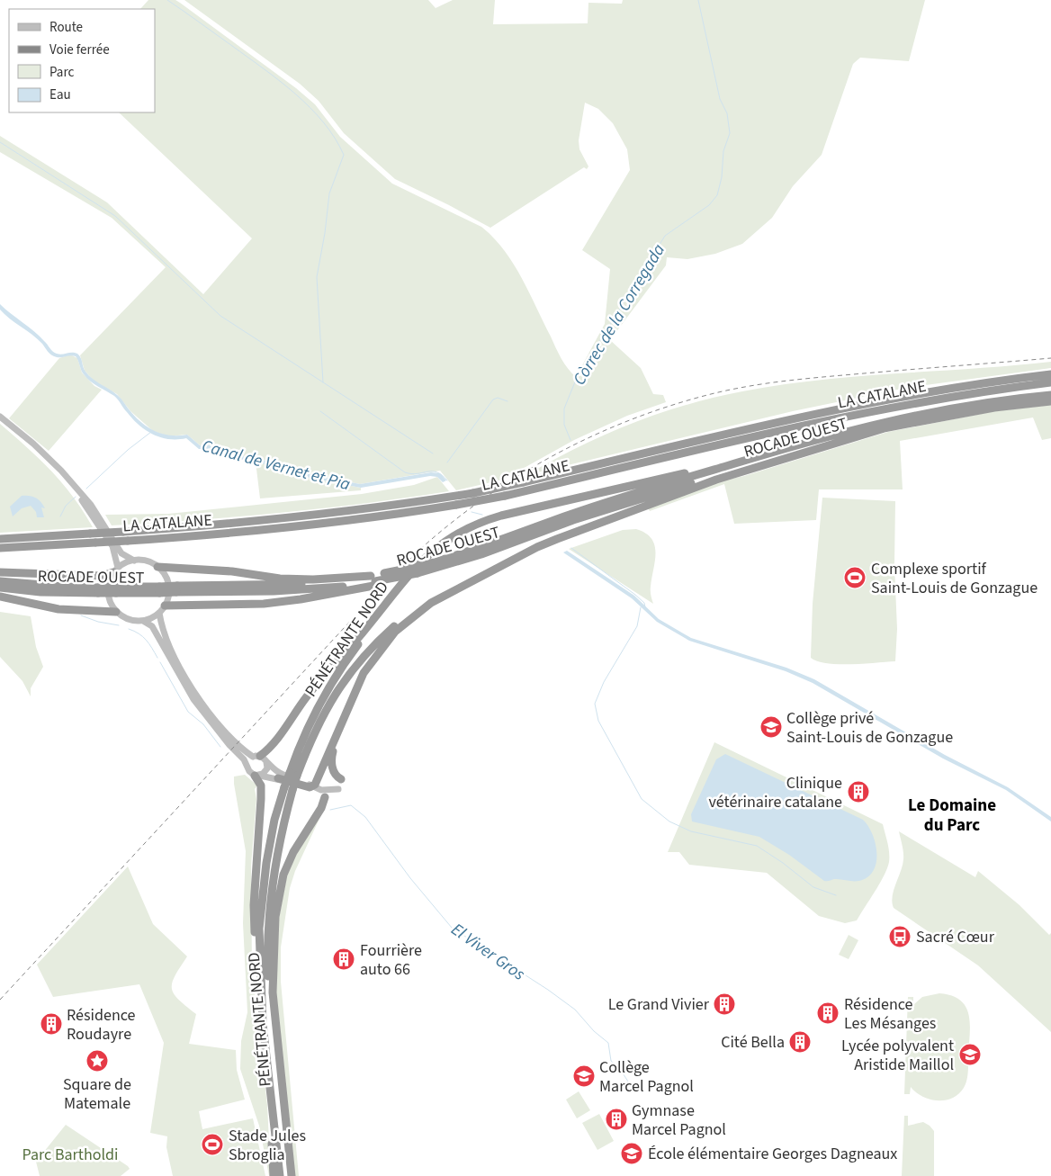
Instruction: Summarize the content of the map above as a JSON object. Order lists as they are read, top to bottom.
{
  "streets": {
    "highway": ["LA CATALANE", "ROCADE OUEST", "PÉNÉTRANTE NORD"]
  },
  "crossings": [
    ["ROCADE OUEST", "PÉNÉTRANTE NORD"]
  ],
  "districts": ["Le Domaine du Parc"],
  "water": ["Còrrec de la Corregada", "Canal de Vernet et Pia", "El Viver Gros"],
  "parks": ["Parc Bartholdi"],
  "places": {
    "sports": ["Complexe sportif Saint-Louis de Gonzague", "Stade Jules Sbroglia"],
    "school or university": [
      "Collège privé Saint-Louis de Gonzague",
      "Lycée polyvalent Aristide Maillol",
      "Collège Marcel Pagnol",
      "École élémentaire Georges Dagneaux"
    ],
    "building": [
      "Clinique vétérinaire catalane",
      "Fourrière auto 66",
      "Le Grand Vivier",
      "Résidence Les Mésanges",
      "Résidence Roudayre",
      "Cité Bella",
      "Gymnase Marcel Pagnol"
    ],
    "bus stop": ["Sacré Cœur"],
    "place": ["Square de Matemale"]
  },
  "legend": [
    "Route",
    "Voie ferrée",
    "Parc",
    "Eau"
  ]
}
